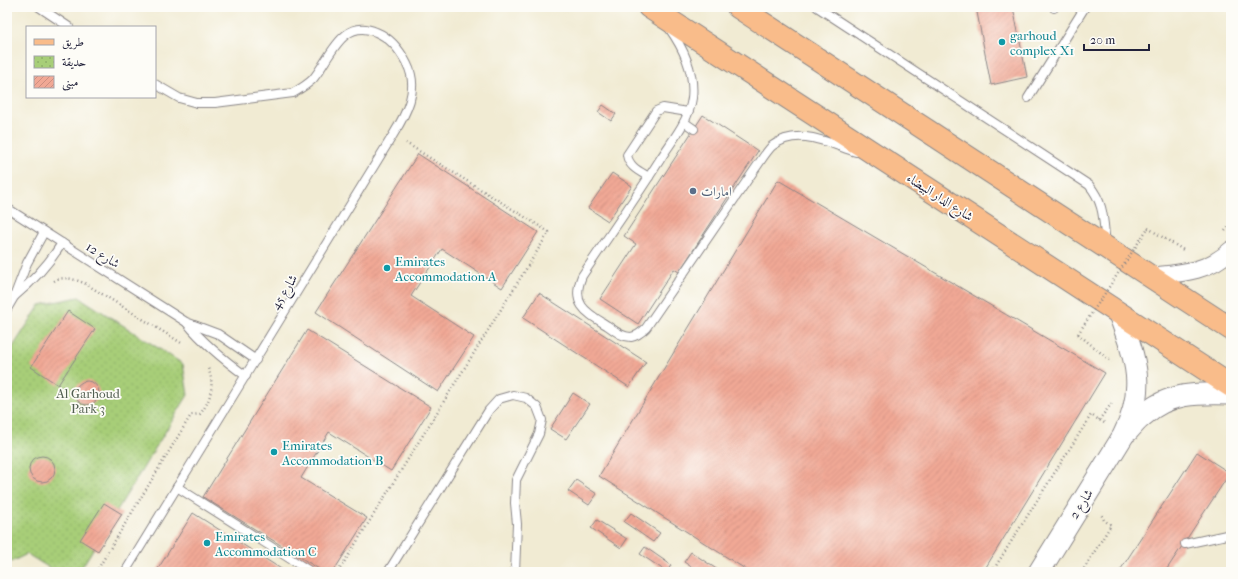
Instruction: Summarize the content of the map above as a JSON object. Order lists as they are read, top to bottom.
{
  "streets": {
    "main road": ["شارع الدار البيضاء"],
    "street": ["شارع 2"],
    "lane": ["شارع 12", "شارع 45"]
  },
  "crossings": [
    ["شارع الدار البيضاء", "شارع 2"],
    ["شارع 12", "شارع 45"]
  ],
  "parks": ["Al Garhoud Park 3"],
  "places": [
    "garhoud complex X1",
    "امارات",
    "Emirates Accommodation A",
    "Emirates Accommodation B",
    "Emirates Accommodation C"
  ],
  "legend": ["طريق", "حديقة", "مبنى"],
  "scale_bar": "20 m"
}
